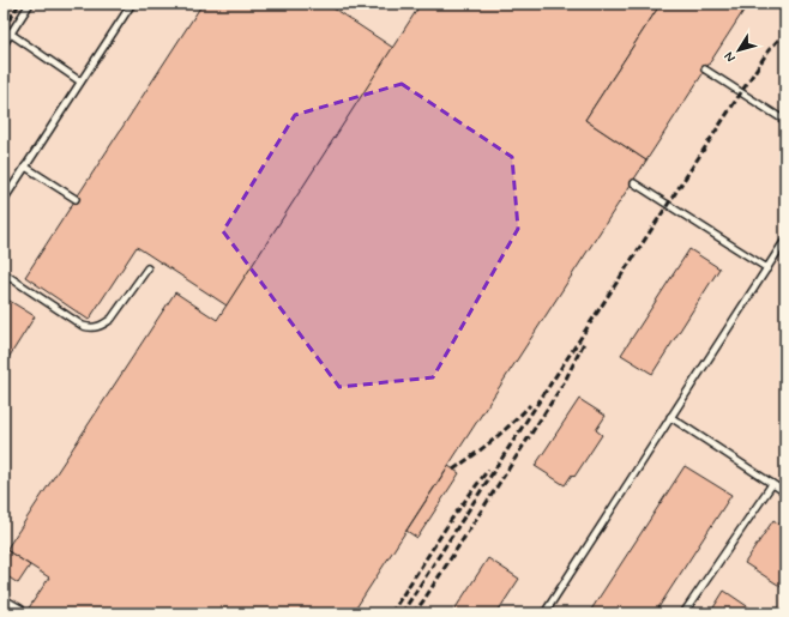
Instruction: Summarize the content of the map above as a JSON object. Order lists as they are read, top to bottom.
{
  "north": "bottom left"
}
